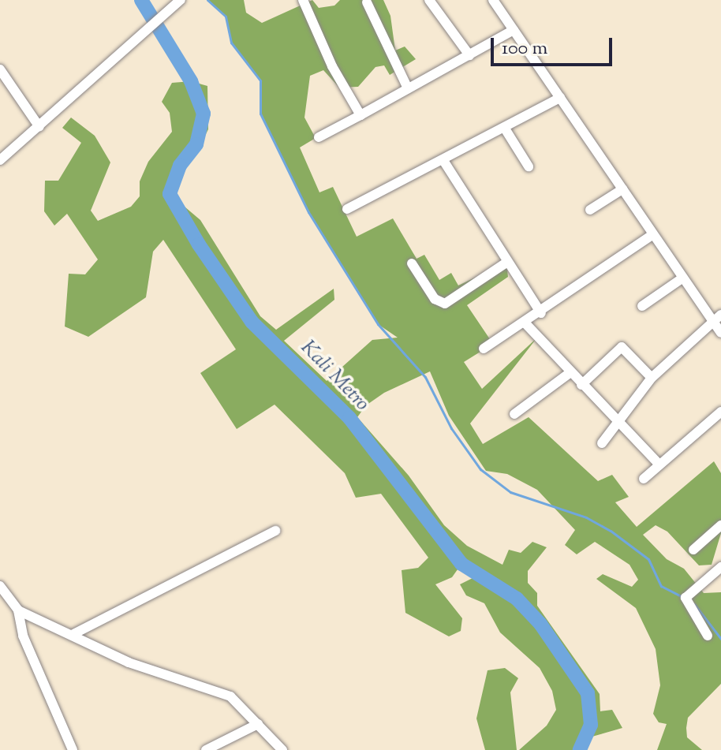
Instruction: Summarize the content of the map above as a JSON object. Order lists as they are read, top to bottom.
{
  "water": ["Kali Metro"],
  "scale_bar": "100 m"
}
